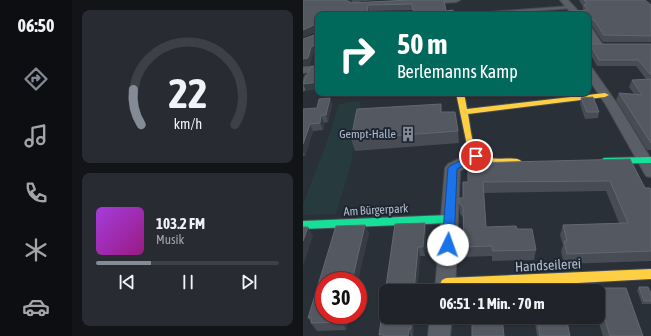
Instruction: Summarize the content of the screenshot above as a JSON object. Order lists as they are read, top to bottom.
{
  "streets": {
    "street": ["Am Bürgerpark", "Handseilerei"]
  },
  "places": {
    "building": ["Gempt-Halle"]
  },
  "page": {
    "tabs": "06:50",
    "turn": ["50 m", "Berlemanns Kamp"],
    "song": ["103.2 FM", "Musik"],
    "limit": "30",
    "trip": "06:51 · 1 Min. · 70 m",
    "gauge": ["22", "km/h"]
  }
}
